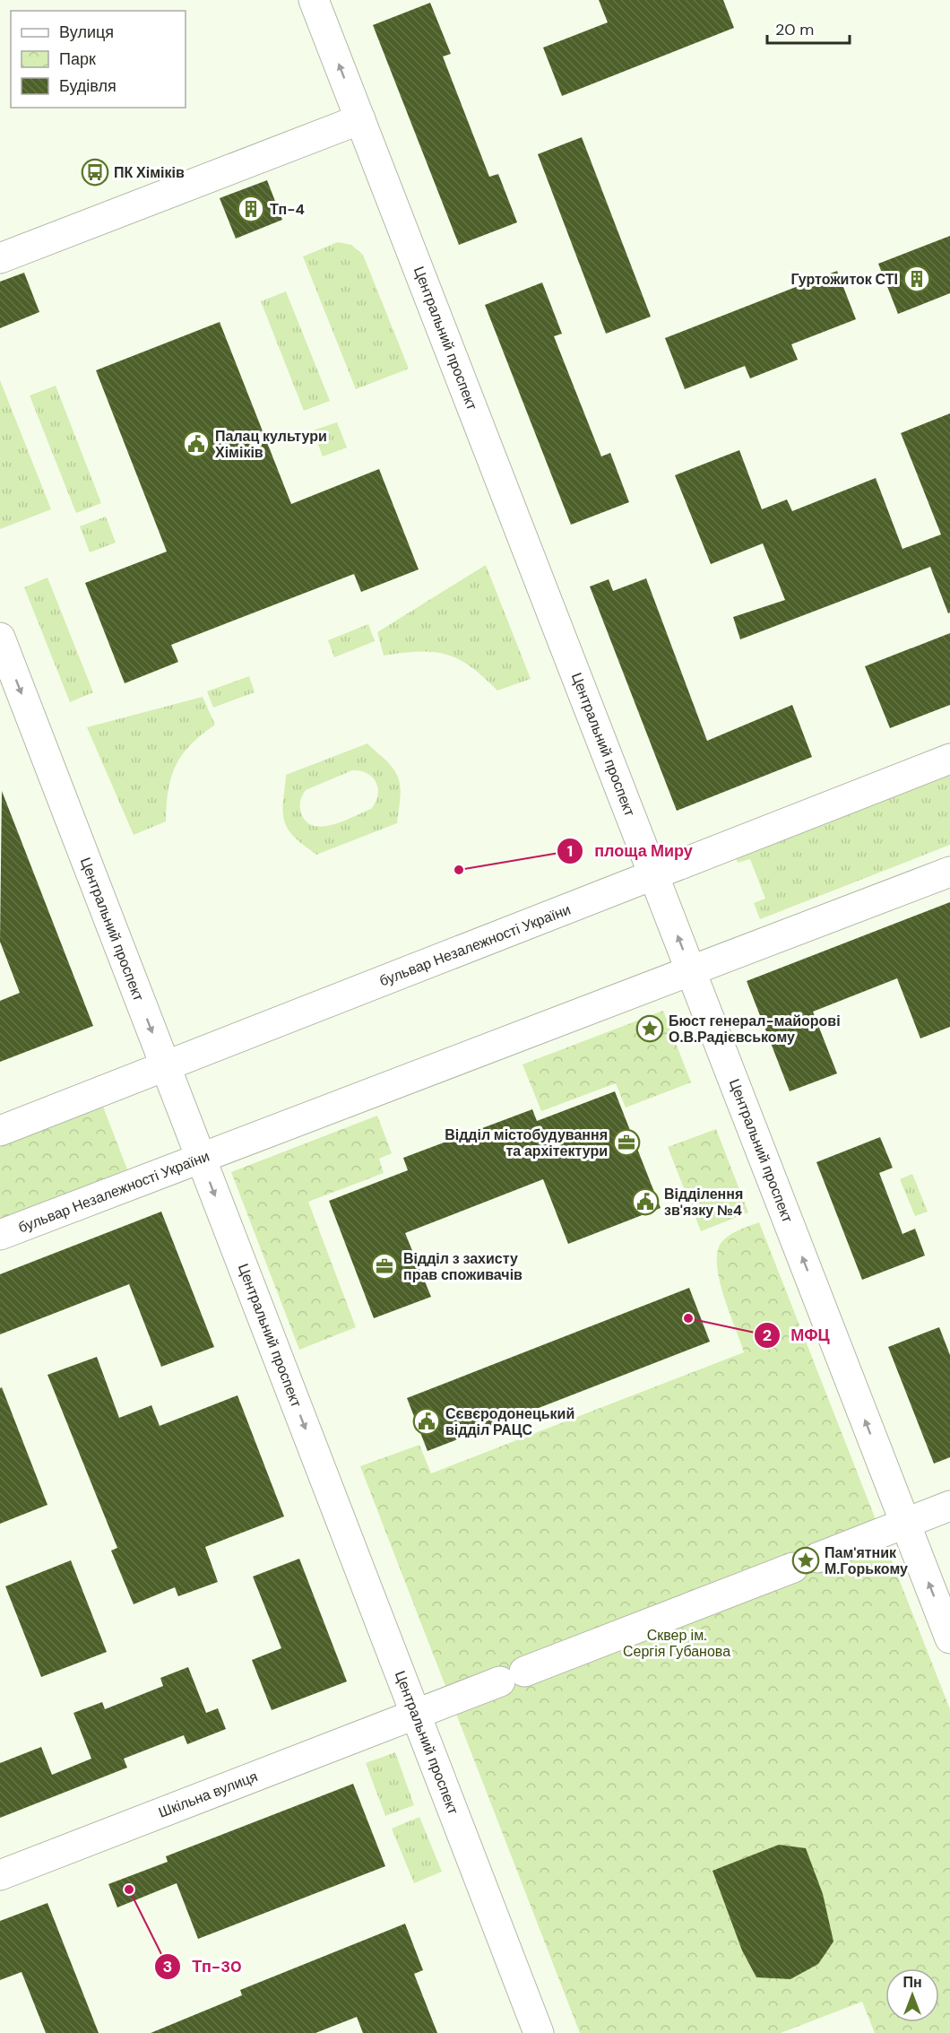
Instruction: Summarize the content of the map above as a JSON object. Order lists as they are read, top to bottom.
{
  "streets": {
    "street": ["Центральний проспект", "бульвар Незалежності України", "Шкільна вулиця"]
  },
  "crossings": [
    ["Центральний проспект", "бульвар Незалежності України"],
    ["Центральний проспект", "Шкільна вулиця"]
  ],
  "parks": ["Сквер ім. Сергія Губанова"],
  "places": {
    "bus stop": ["ПК Хіміків"],
    "building": ["Тп-4", "Гуртожиток СТІ"],
    "public building": ["Палац культури Хіміків", "Відділення зв'язку №4", "Сєвєродонецький відділ РАЦС"],
    "other": ["площа Миру", "МФЦ", "Тп-30"],
    "place": ["Бюст генерал-майорові О.В.Радієвському", "Пам'ятник М.Горькому"],
    "office": ["Відділ містобудування та архітектури", "Відділ з захисту прав споживачів"]
  },
  "legend": ["Вулиця", "Парк", "Будівля"],
  "scale_bar": "20 m",
  "north": "top"
}
